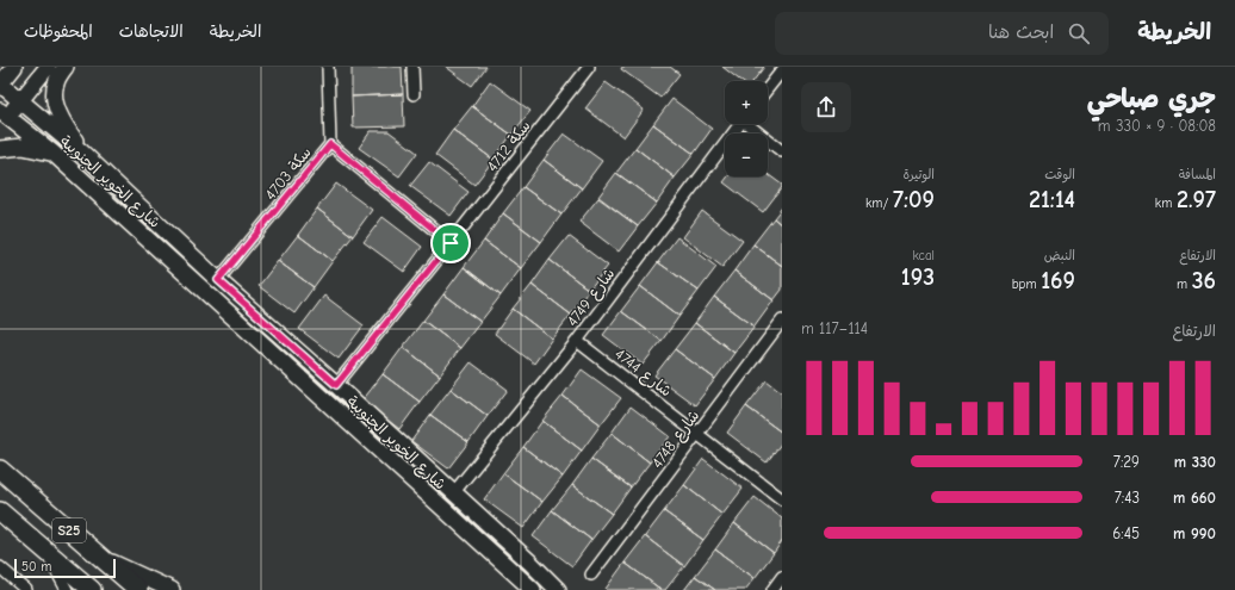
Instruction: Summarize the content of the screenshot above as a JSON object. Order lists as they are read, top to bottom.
{
  "streets": {
    "main road": ["S25"],
    "street": [
      "سكة 4712",
      "4703 سكة",
      "شارع الخوير الجنوبية",
      "4749 شارع",
      "4744 شارع",
      "4748 شارع"
    ]
  },
  "crossings": [
    ["سكة 4712", "شارع الخوير الجنوبية"],
    ["4703 سكة", "شارع الخوير الجنوبية"],
    ["شارع الخوير الجنوبية", "4749 شارع"],
    ["4749 شارع", "4744 شارع"],
    ["4744 شارع", "4748 شارع"]
  ],
  "scale_bar": "50 m",
  "page": {
    "header": "الخريطة",
    "search": "ابحث هنا",
    "nav": ["الخريطة", "الاتجاهات", "المحفوظات"],
    "heading": ["جري صباحي", "08:08 · 9 × 330 m"],
    "map_buttons": ["+", "−"],
    "stats": [
      ["المسافة", "2.97 km"],
      ["الوقت", "21:14"],
      ["الوتيرة", "7:09 /km"],
      ["الارتفاع", "36 m"],
      ["النبض", "169 bpm"],
      ["kcal", "193"]
    ],
    "chart": ["الارتفاع", "114–117 m"],
    "list": [
      {
        "name": "330 m",
        "note": "7:29"
      },
      {
        "name": "660 m",
        "note": "7:43"
      },
      {
        "name": "990 m",
        "note": "6:45"
      }
    ],
    "scale": "50 m"
  }
}
